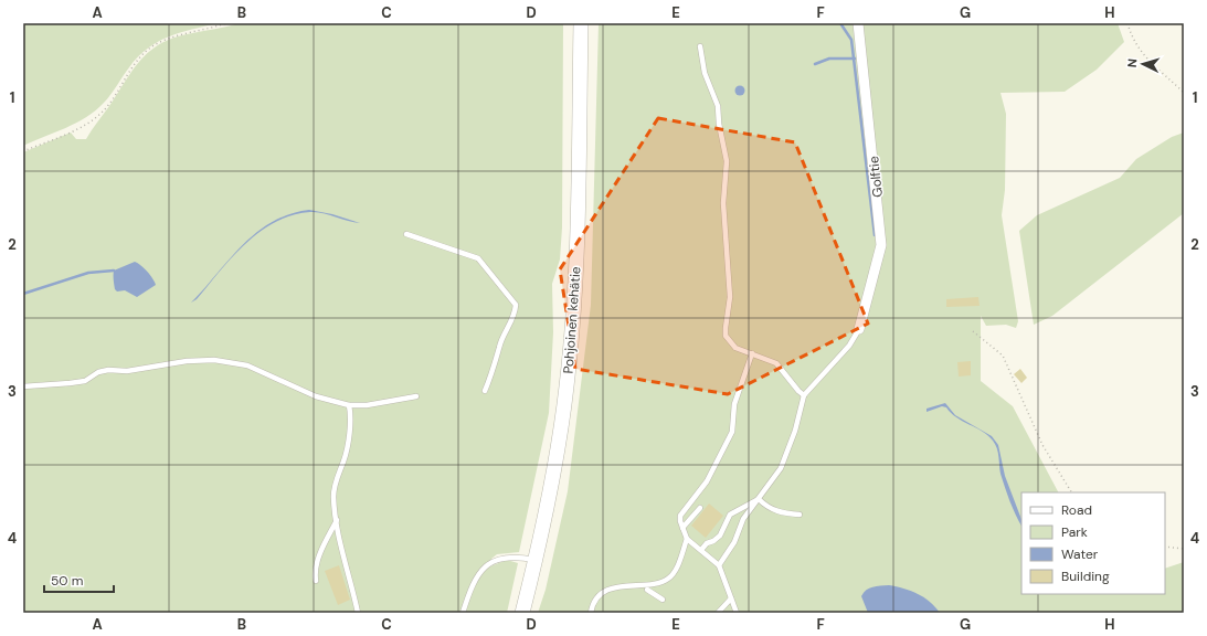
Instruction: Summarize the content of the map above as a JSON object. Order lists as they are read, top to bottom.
{
  "streets": {
    "main road": ["Pohjoinen kehätie"],
    "street": ["Golftie"]
  },
  "legend": [
    "Road",
    "Park",
    "Water",
    "Building"
  ],
  "scale_bar": "50 m",
  "north": "left",
  "grid": {
    "columns": [
      "A",
      "B",
      "C",
      "D",
      "E",
      "F",
      "G",
      "H"
    ],
    "rows": [
      "1",
      "2",
      "3",
      "4"
    ]
  }
}
